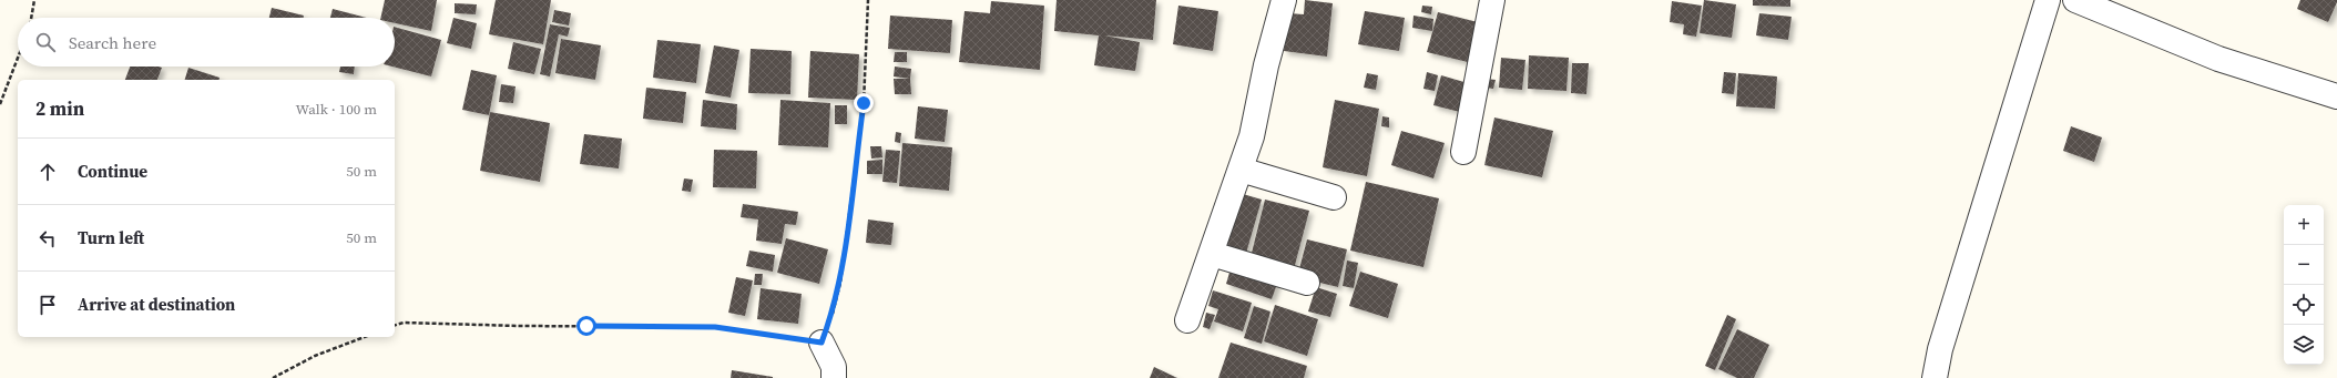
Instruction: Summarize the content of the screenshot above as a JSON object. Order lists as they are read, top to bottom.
{
  "page": {
    "search": "Search here",
    "heading": ["2 min", "Walk · 100 m"],
    "list": [
      ["Continue", "50 m"],
      ["Turn left", "50 m"],
      "Arrive at destination"
    ],
    "map_buttons": ["+", "−"]
  }
}
